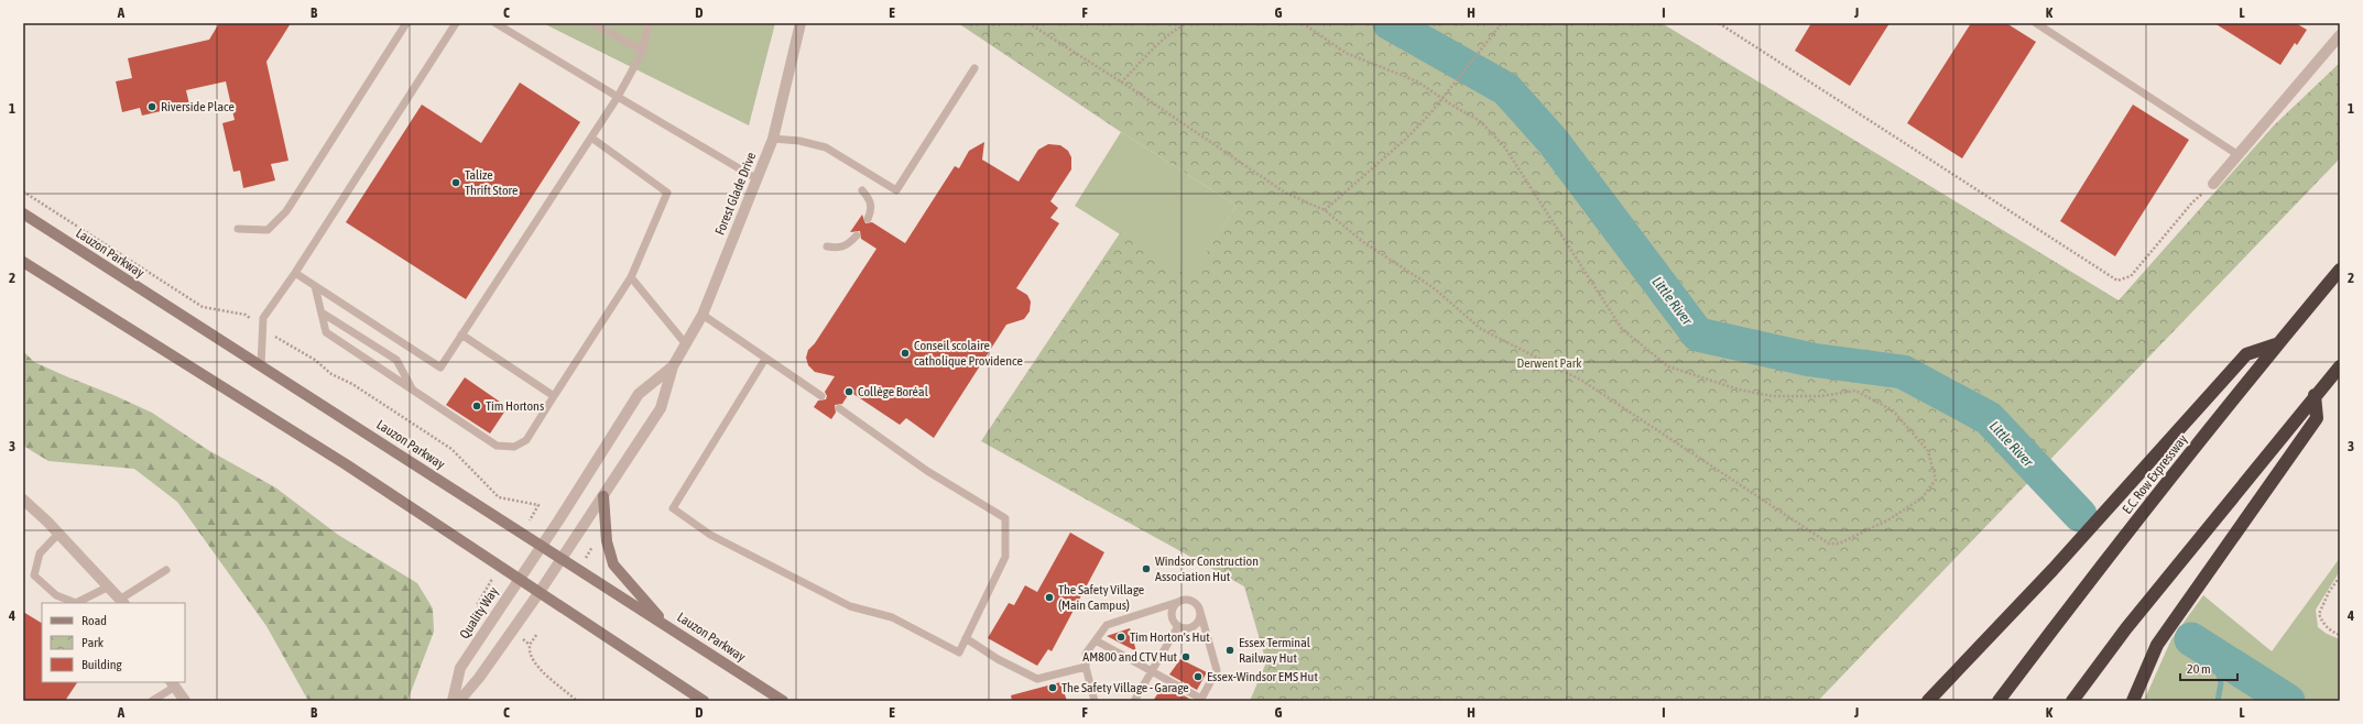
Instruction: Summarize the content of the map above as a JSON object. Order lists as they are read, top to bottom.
{
  "streets": {
    "highway": ["E.C. Row Expressway"],
    "main road": ["Lauzon Parkway"],
    "street": ["Forest Glade Drive", "Quality Way"]
  },
  "crossings": [
    ["Forest Glade Drive", "Lauzon Parkway"],
    ["Forest Glade Drive", "Quality Way"],
    ["Lauzon Parkway", "Quality Way"]
  ],
  "water": ["Little River"],
  "parks": ["Derwent Park"],
  "places": [
    "Riverside Place",
    "Talize Thrift Store",
    "Conseil scolaire catholique Providence",
    "Collège Boréal",
    "Tim Hortons",
    "Windsor Construction Association Hut",
    "The Safety Village (Main Campus)",
    "Tim Horton's Hut",
    "Essex Terminal Railway Hut",
    "AM800 and CTV Hut",
    "Essex-Windsor EMS Hut",
    "The Safety Village - Garage"
  ],
  "legend": ["Road", "Park", "Building"],
  "scale_bar": "20 m",
  "grid": {
    "columns": [
      "A",
      "B",
      "C",
      "D",
      "E",
      "F",
      "G",
      "H",
      "I",
      "J",
      "K",
      "L"
    ],
    "rows": [
      "1",
      "2",
      "3",
      "4"
    ]
  }
}
